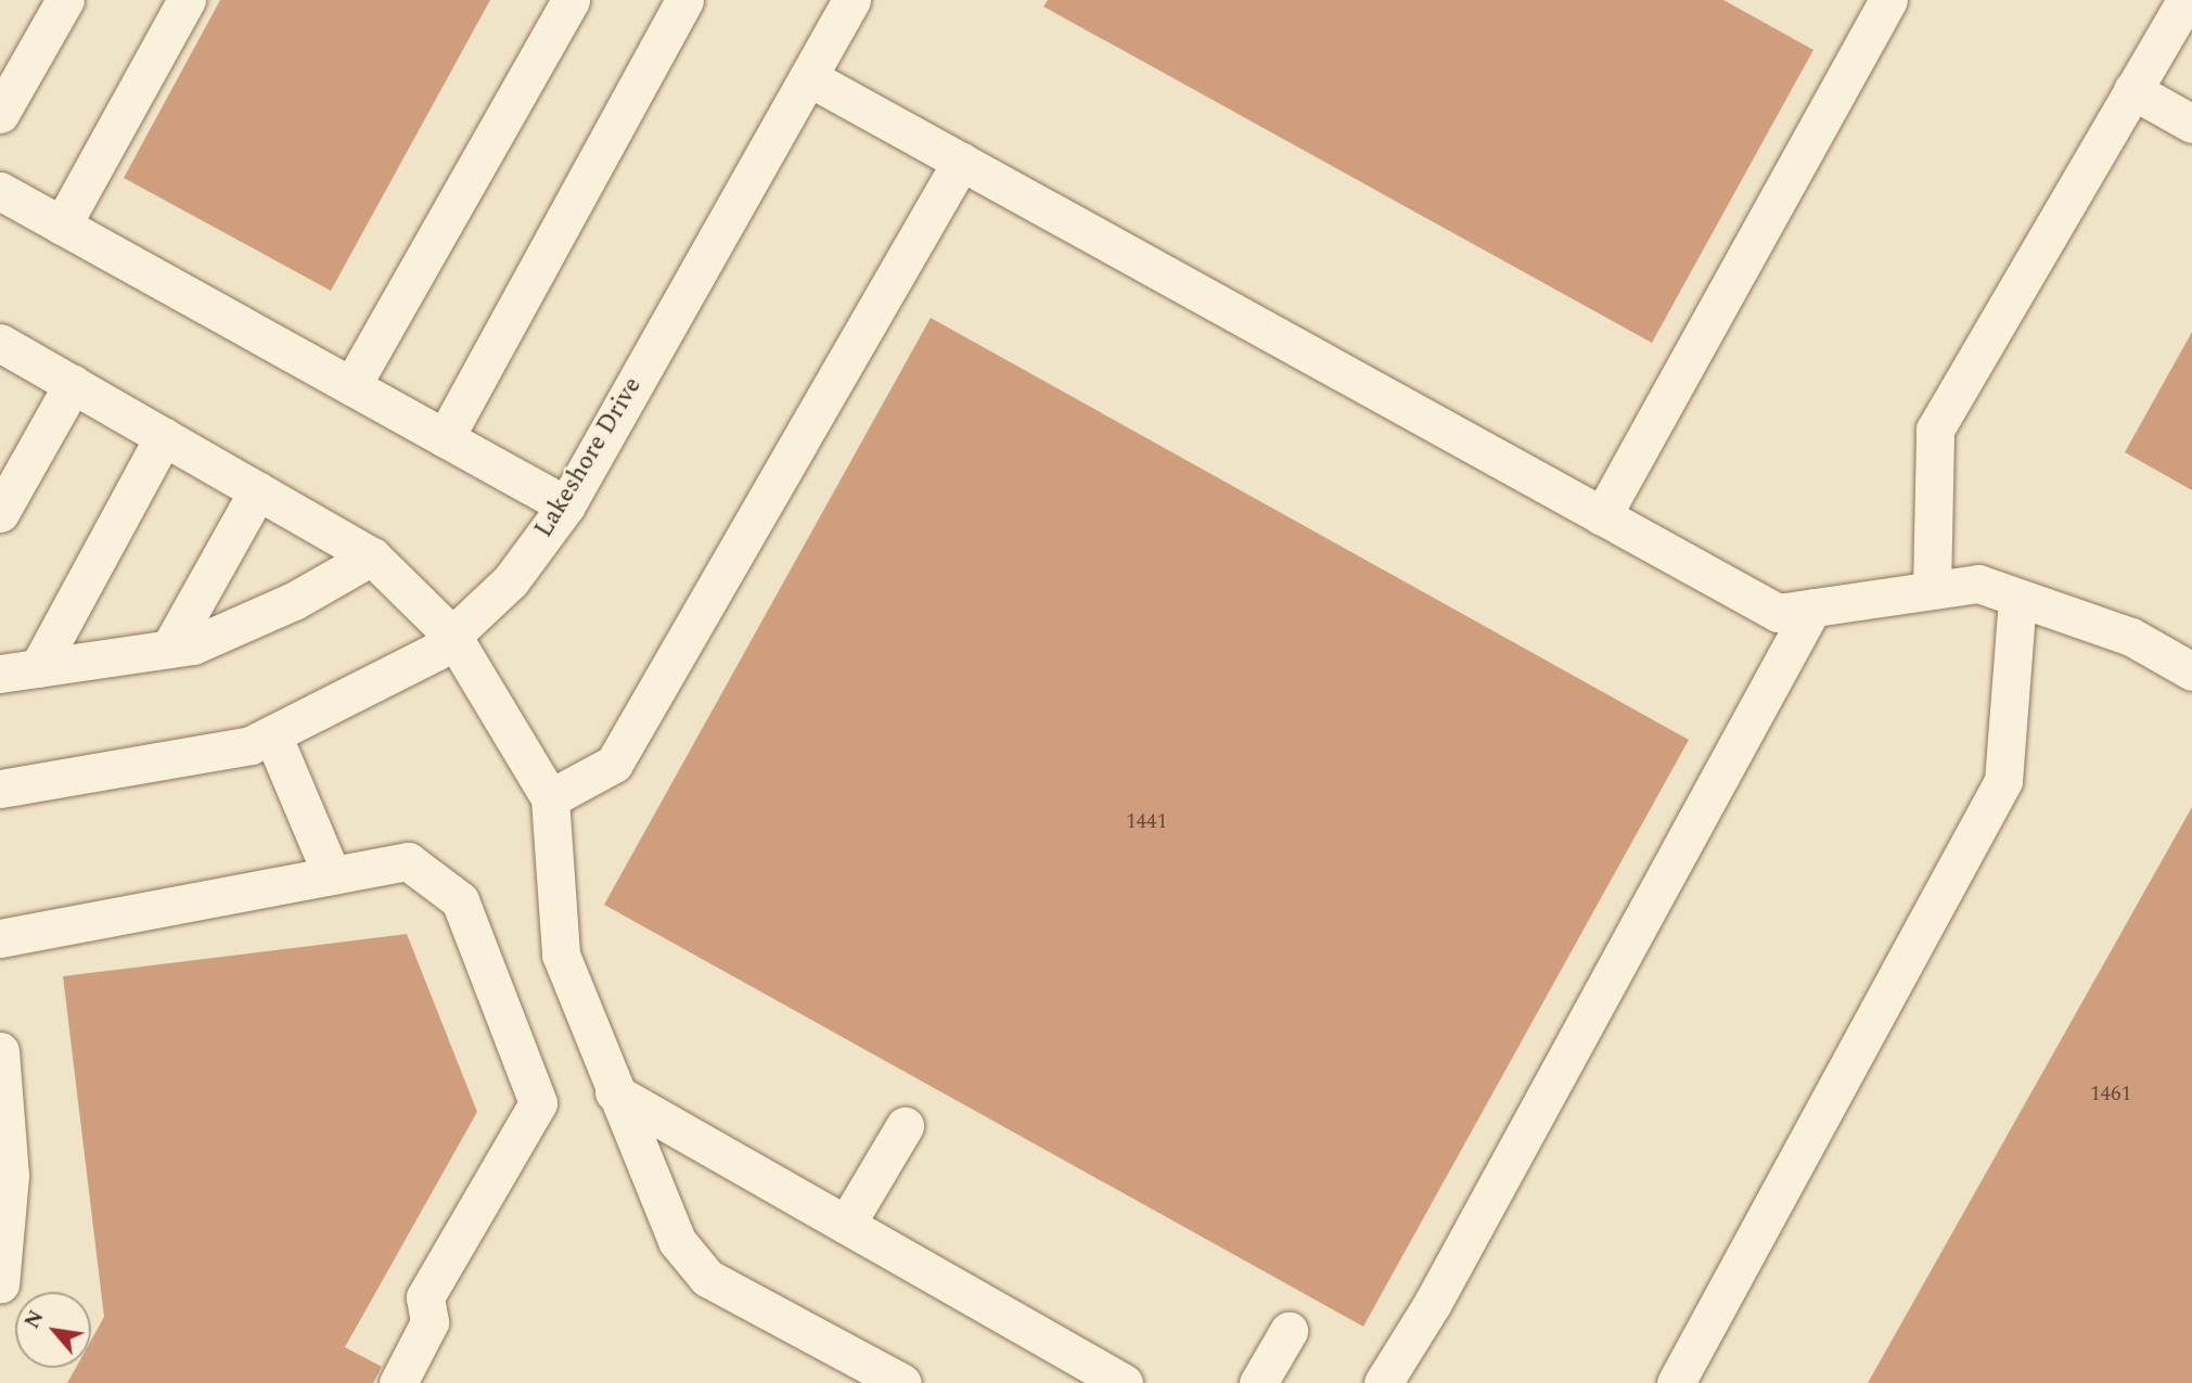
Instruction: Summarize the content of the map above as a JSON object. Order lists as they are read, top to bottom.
{
  "streets": {
    "street": ["Lakeshore Drive"]
  },
  "house_numbers": ["1441", "1461"],
  "north": "top left"
}
